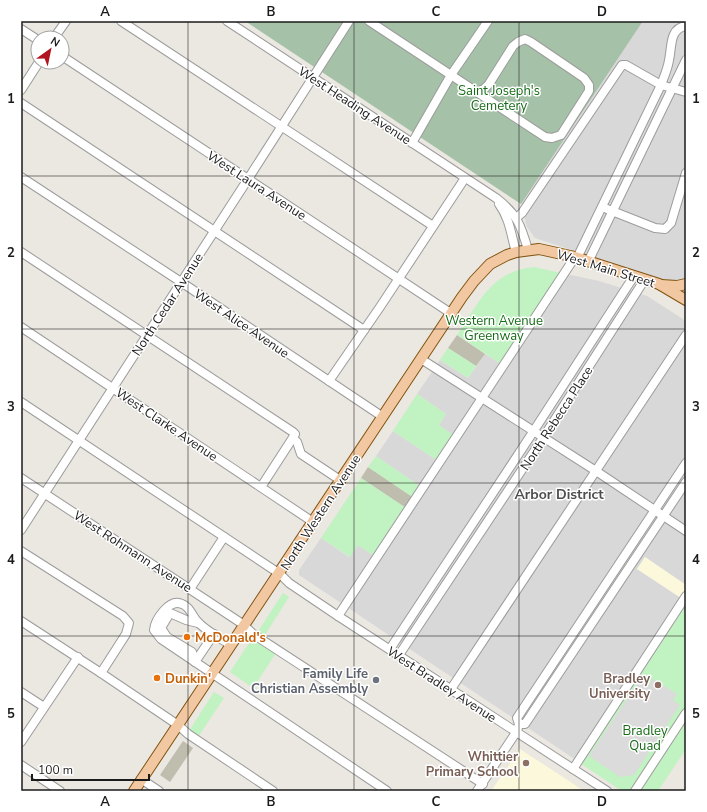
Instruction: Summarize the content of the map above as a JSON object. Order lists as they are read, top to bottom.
{
  "streets": {
    "main road": ["West Main Street", "North Western Avenue"],
    "street": [
      "West Heading Avenue",
      "West Laura Avenue",
      "North Cedar Avenue",
      "West Alice Avenue",
      "North Rebecca Place",
      "West Clarke Avenue",
      "West Rohmann Avenue",
      "West Bradley Avenue"
    ]
  },
  "crossings": [
    ["West Heading Avenue", "West Main Street"],
    ["West Heading Avenue", "North Cedar Avenue"],
    ["West Heading Avenue", "North Western Avenue"],
    ["West Laura Avenue", "North Cedar Avenue"],
    ["West Laura Avenue", "North Western Avenue"],
    ["West Main Street", "North Rebecca Place"],
    ["West Main Street", "North Western Avenue"],
    ["North Cedar Avenue", "West Alice Avenue"],
    ["North Cedar Avenue", "West Clarke Avenue"],
    ["North Cedar Avenue", "West Rohmann Avenue"],
    ["North Cedar Avenue", "West Bradley Avenue"],
    ["West Alice Avenue", "North Western Avenue"],
    ["North Rebecca Place", "West Bradley Avenue"],
    ["West Clarke Avenue", "North Western Avenue"],
    ["North Western Avenue", "West Rohmann Avenue"],
    ["North Western Avenue", "West Bradley Avenue"]
  ],
  "districts": ["Arbor District"],
  "parks": ["Saint Joseph's Cemetery", "Western Avenue Greenway", "Bradley Quad"],
  "places": [
    "McDonald's",
    "Dunkin'",
    "Family Life Christian Assembly",
    "Bradley University",
    "Whittier Primary School"
  ],
  "scale_bar": "100 m",
  "north": "top right",
  "grid": {
    "columns": [
      "A",
      "B",
      "C",
      "D"
    ],
    "rows": [
      "1",
      "2",
      "3",
      "4",
      "5"
    ]
  }
}
